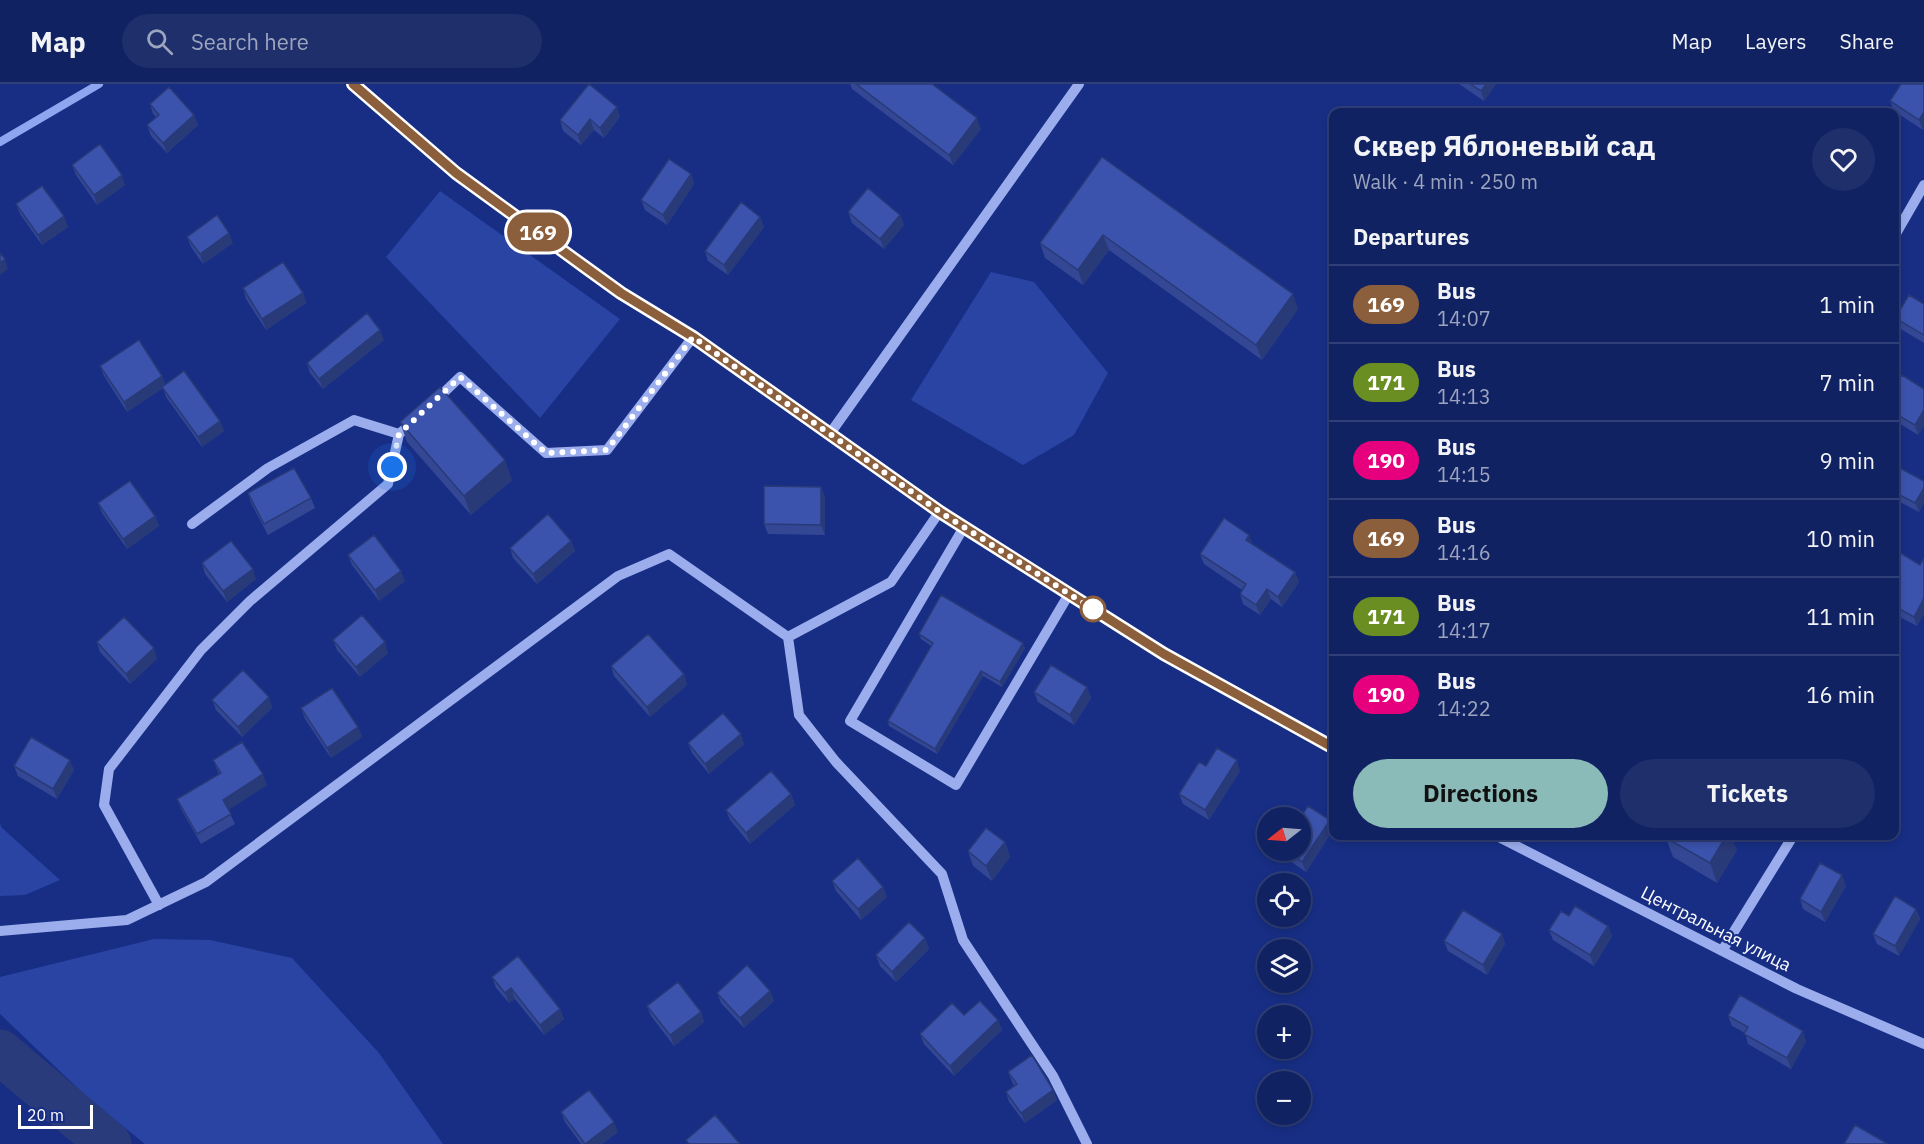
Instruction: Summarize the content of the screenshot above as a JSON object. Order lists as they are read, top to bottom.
{
  "streets": {
    "street": ["Центральная улица"]
  },
  "lines": ["bus line 169"],
  "scale_bar": "20 m",
  "north": "left",
  "page": {
    "header": "Map",
    "search": "Search here",
    "nav": ["Map", "Layers", "Share"],
    "on_map": "169",
    "heading": [
      ["Сквер Яблоневый сад", "Walk · 4 min · 250 m"],
      "Departures"
    ],
    "list": [
      {
        "mark": "169",
        "name": "Bus",
        "note": "14:07",
        "value": "1 min"
      },
      {
        "mark": "171",
        "name": "Bus",
        "note": "14:13",
        "value": "7 min"
      },
      {
        "mark": "190",
        "name": "Bus",
        "note": "14:15",
        "value": "9 min"
      },
      {
        "mark": "169",
        "name": "Bus",
        "note": "14:16",
        "value": "10 min"
      },
      {
        "mark": "171",
        "name": "Bus",
        "note": "14:17",
        "value": "11 min"
      },
      {
        "mark": "190",
        "name": "Bus",
        "note": "14:22",
        "value": "16 min"
      }
    ],
    "buttons": ["Directions", "Tickets"],
    "map_buttons": ["+", "−"],
    "scale": "20 m"
  }
}
